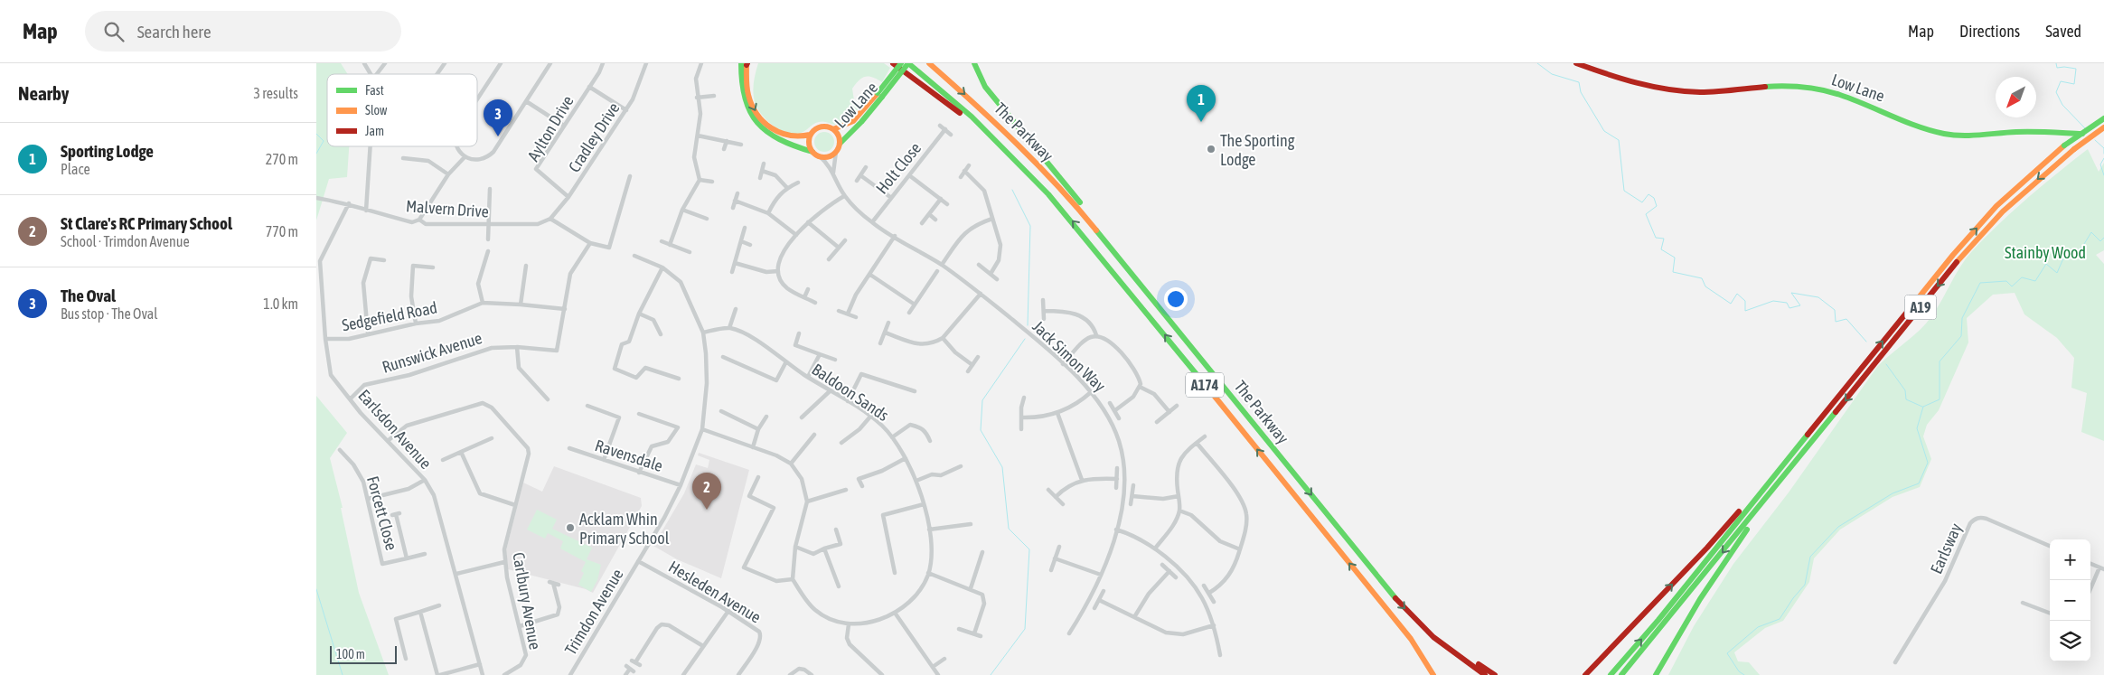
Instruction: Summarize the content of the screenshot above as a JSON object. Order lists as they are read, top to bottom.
{
  "streets": {
    "main road": [
      "Low Lane",
      "The Parkway",
      "A19",
      "A174"
    ],
    "street": [
      "Aylton Drive",
      "Cradley Drive",
      "Holt Close",
      "Malvern Drive",
      "Sedgefield Road",
      "Runswick Avenue",
      "Jack Simon Way",
      "Baldoon Sands",
      "Earlsdon Avenue",
      "Ravensdale",
      "Forcett Close",
      "Earlsway",
      "Hesleden Avenue",
      "Carlbury Avenue",
      "Trimdon Avenue"
    ]
  },
  "crossings": [
    ["Low Lane", "The Parkway"],
    ["Low Lane", "Jack Simon Way"],
    ["Aylton Drive", "Cradley Drive"],
    ["Cradley Drive", "Malvern Drive"],
    ["Holt Close", "Jack Simon Way"],
    ["Malvern Drive", "Earlsdon Avenue"],
    ["Sedgefield Road", "Runswick Avenue"],
    ["Sedgefield Road", "Earlsdon Avenue"],
    ["Runswick Avenue", "Earlsdon Avenue"],
    ["Earlsdon Avenue", "Carlbury Avenue"],
    ["Ravensdale", "Trimdon Avenue"],
    ["Hesleden Avenue", "Trimdon Avenue"]
  ],
  "parks": ["Stainby Wood"],
  "places": ["The Sporting Lodge", "Acklam Whin Primary School"],
  "legend": ["Fast", "Slow", "Jam"],
  "scale_bar": "100 m",
  "north": "bottom left",
  "page": {
    "header": "Map",
    "search": "Search here",
    "nav": ["Map", "Directions", "Saved"],
    "heading": ["Nearby", "3 results"],
    "pins": ["1", "3", "2"],
    "list": [
      {
        "mark": "1",
        "name": "Sporting Lodge",
        "note": "Place",
        "value": "270 m"
      },
      {
        "mark": "2",
        "name": "St Clare's RC Primary School",
        "note": "School · Trimdon Avenue",
        "value": "770 m"
      },
      {
        "mark": "3",
        "name": "The Oval",
        "note": "Bus stop · The Oval",
        "value": "1.0 km"
      }
    ],
    "map_buttons": ["+", "−"],
    "scale": "100 m"
  }
}
